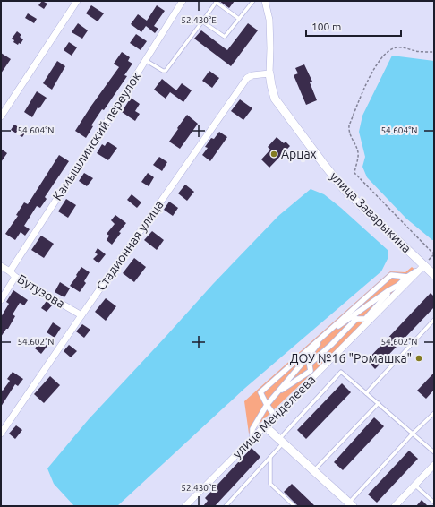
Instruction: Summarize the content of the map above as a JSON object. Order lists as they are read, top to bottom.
{
  "streets": {
    "street": [
      "Камышлинский переулок",
      "улица Заварыкина",
      "Стадионная улица",
      "Бутузова",
      "улица Менделеева"
    ]
  },
  "crossings": [
    ["Камышлинский переулок", "Бутузова"],
    ["улица Заварыкина", "Стадионная улица"],
    ["улица Заварыкина", "улица Менделеева"],
    ["Стадионная улица", "Бутузова"]
  ],
  "places": ["Арцах", "ДОУ №16 \"Ромашка\""],
  "scale_bar": "100 m",
  "coordinates": ["52.430°E", "54.604°N", "54.602°N"]
}
